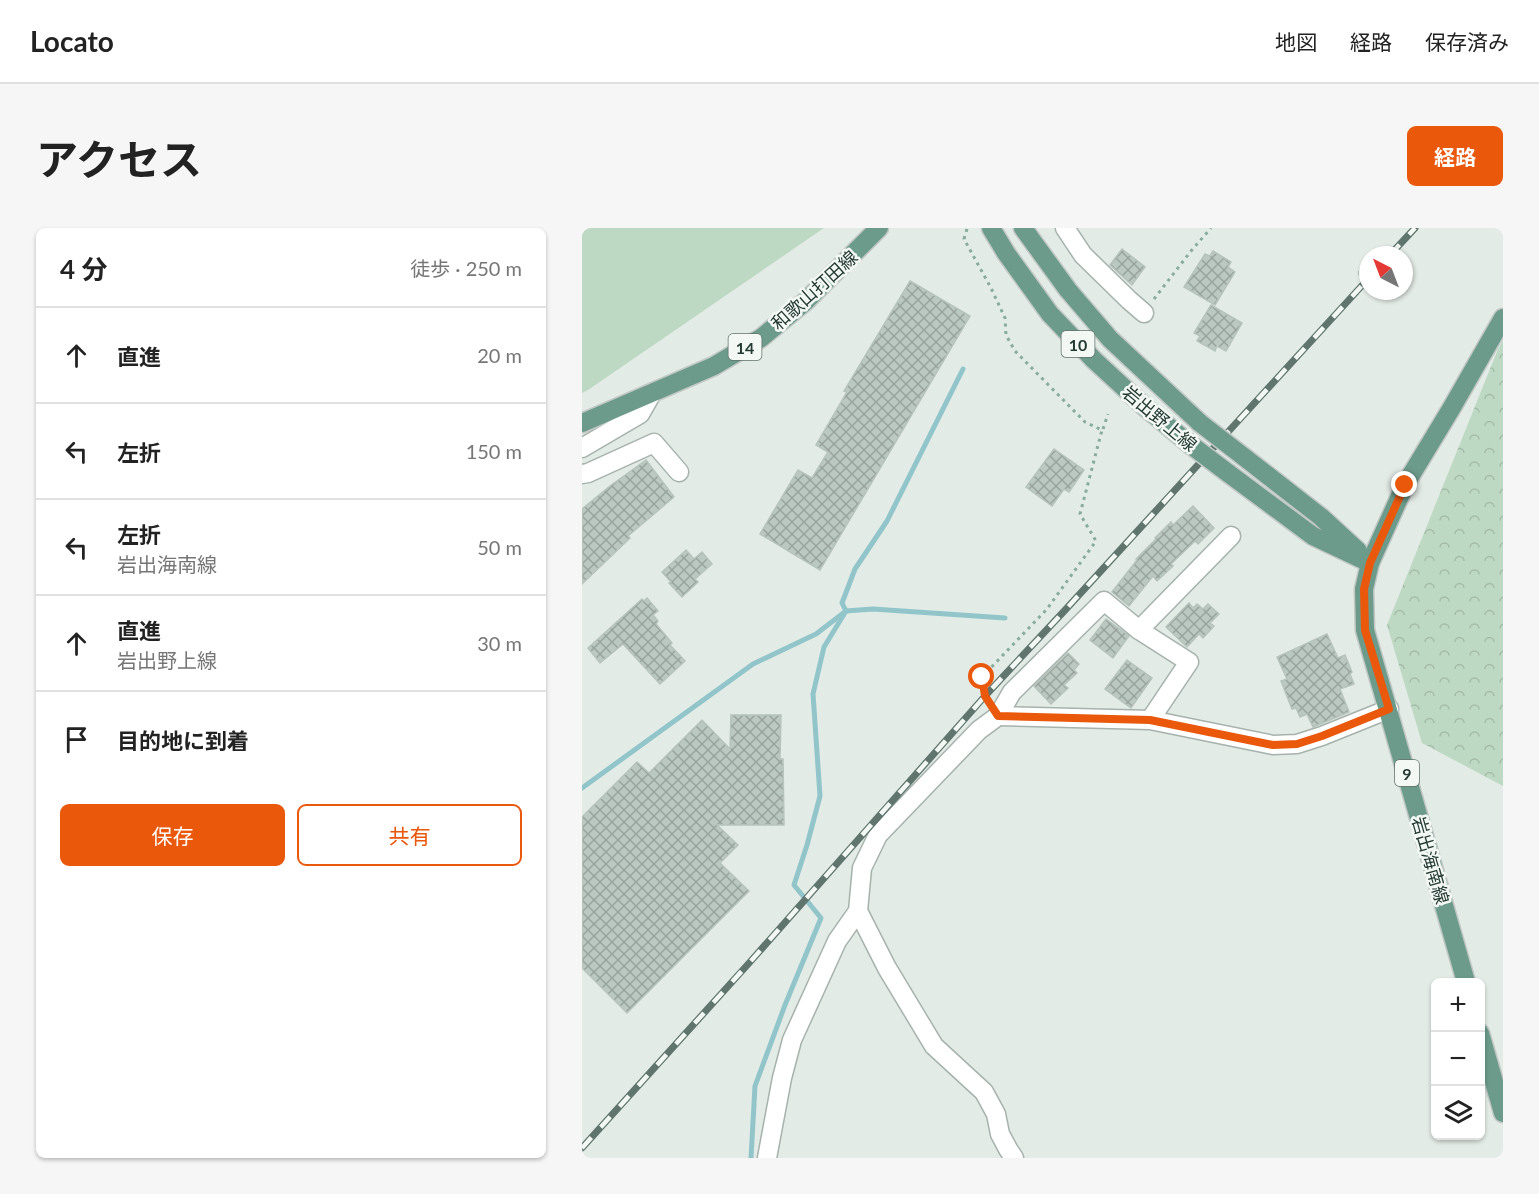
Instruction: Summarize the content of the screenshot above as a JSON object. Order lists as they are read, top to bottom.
{
  "streets": {
    "main road": [
      "和歌山打田線",
      "10",
      "14",
      "岩出野上線",
      "9",
      "岩出海南線"
    ]
  },
  "crossings": [
    ["岩出野上線", "岩出海南線"]
  ],
  "north": "top left",
  "page": {
    "header": "Locato",
    "nav": ["地図", "経路", "保存済み"],
    "title": "アクセス",
    "buttons": [
      "経路",
      ["保存", "共有"]
    ],
    "heading": ["4 分", "徒歩 · 250 m"],
    "list": [
      ["直進", "20 m"],
      ["左折", "150 m"],
      ["左折", "岩出海南線", "50 m"],
      ["直進", "岩出野上線", "30 m"],
      "目的地に到着"
    ],
    "map_buttons": ["+", "−"]
  }
}
